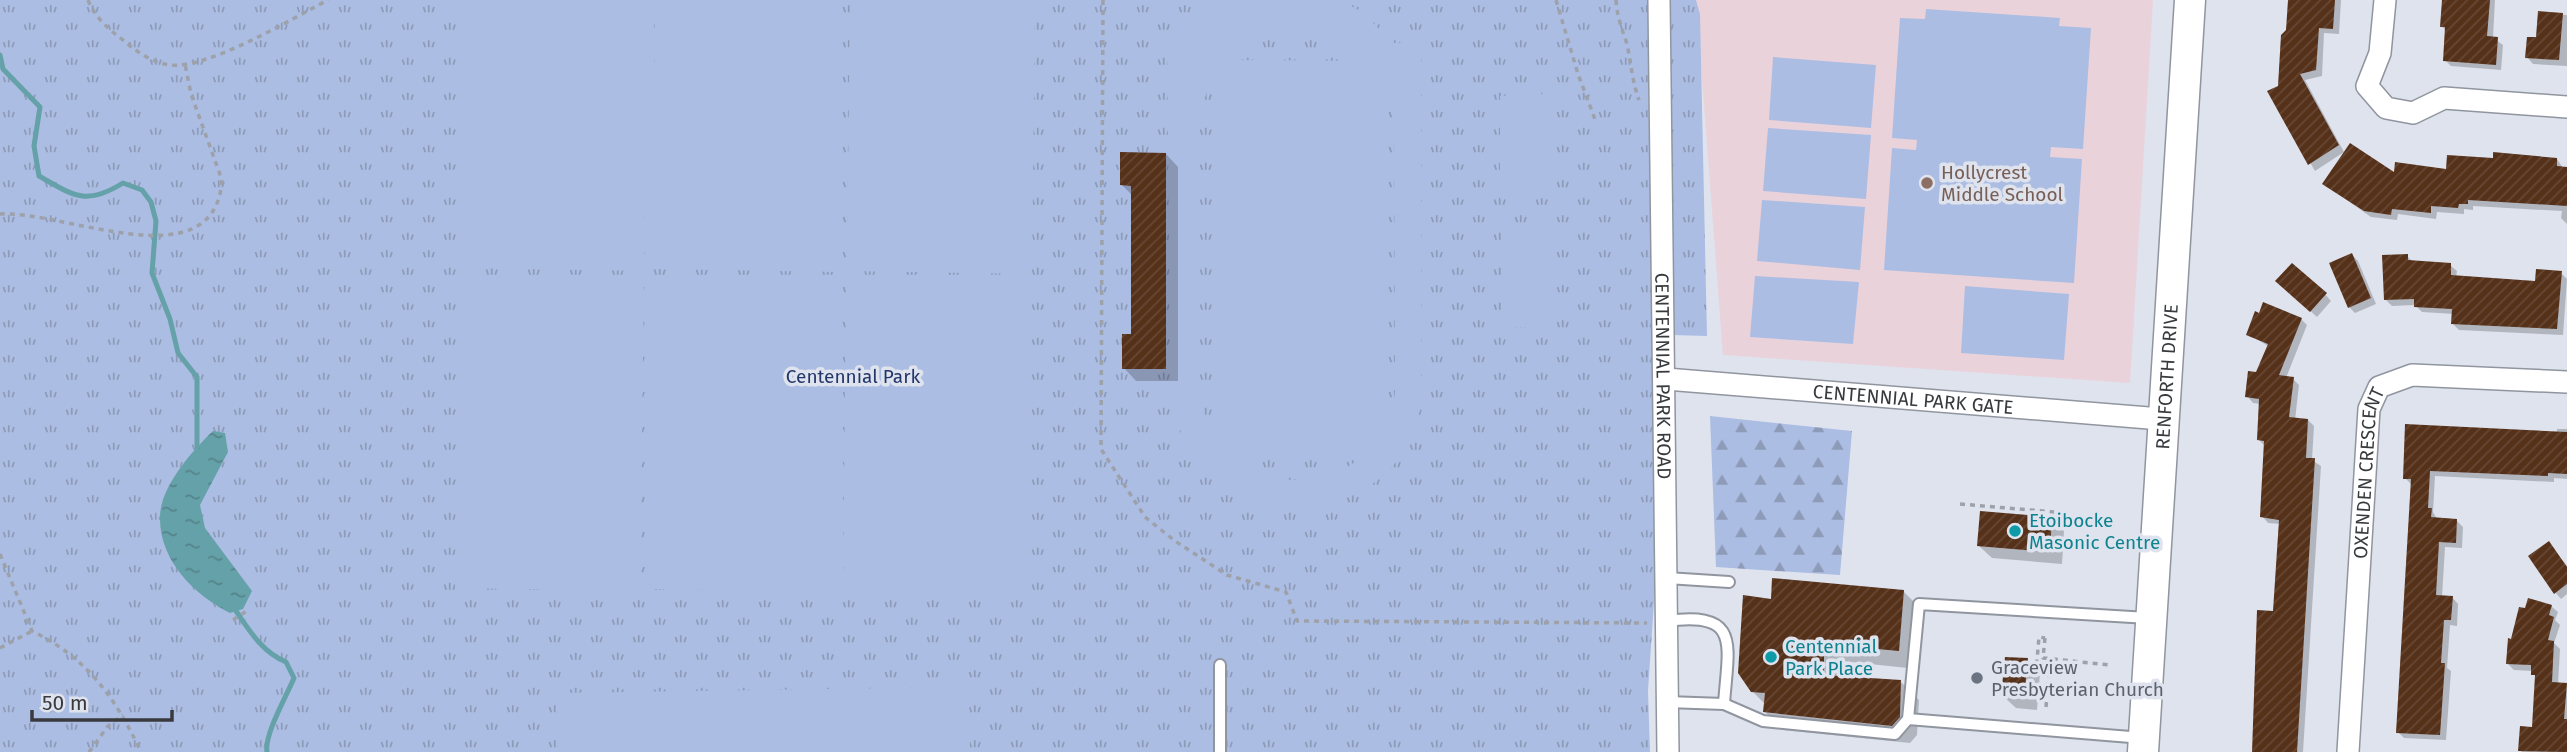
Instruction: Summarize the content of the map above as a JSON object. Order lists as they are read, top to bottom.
{
  "streets": {
    "main road": ["RENFORTH DRIVE"],
    "street": ["CENTENNIAL PARK ROAD", "CENTENNIAL PARK GATE", "OXENDEN CRESCENT"]
  },
  "crossings": [
    ["CENTENNIAL PARK ROAD", "CENTENNIAL PARK GATE"],
    ["RENFORTH DRIVE", "CENTENNIAL PARK GATE"]
  ],
  "parks": ["Centennial Park"],
  "places": [
    "Hollycrest Middle School",
    "Etoibocke Masonic Centre",
    "Centennial Park Place",
    "Graceview Presbyterian Church"
  ],
  "scale_bar": "50 m"
}
